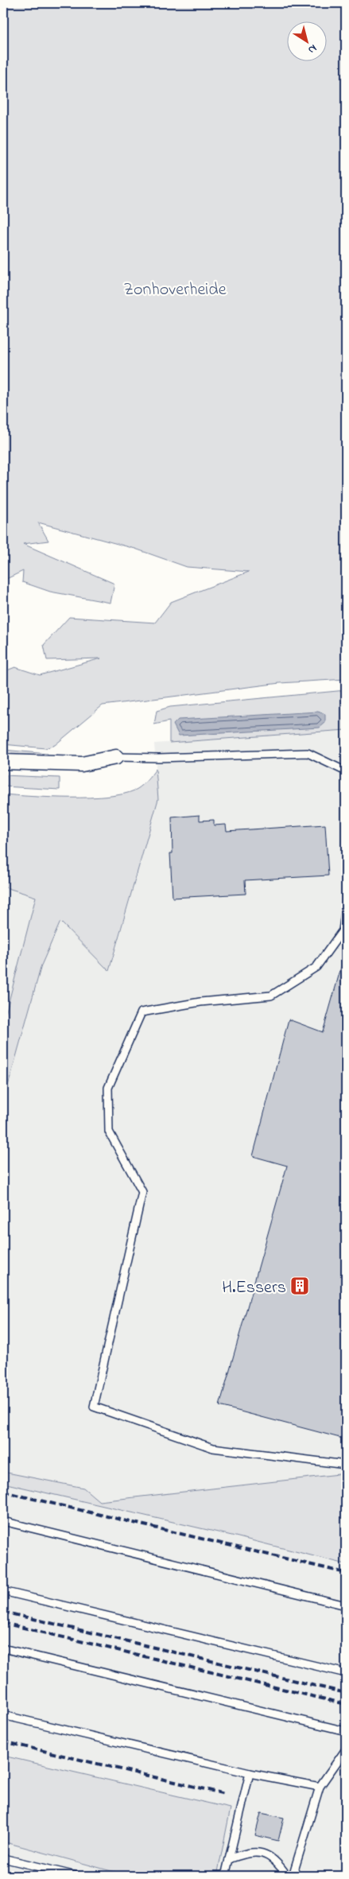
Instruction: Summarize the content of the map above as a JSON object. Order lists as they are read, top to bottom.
{
  "parks": ["Zonhoverheide"],
  "places": {
    "building": ["H.Essers"]
  },
  "north": "bottom right"
}
